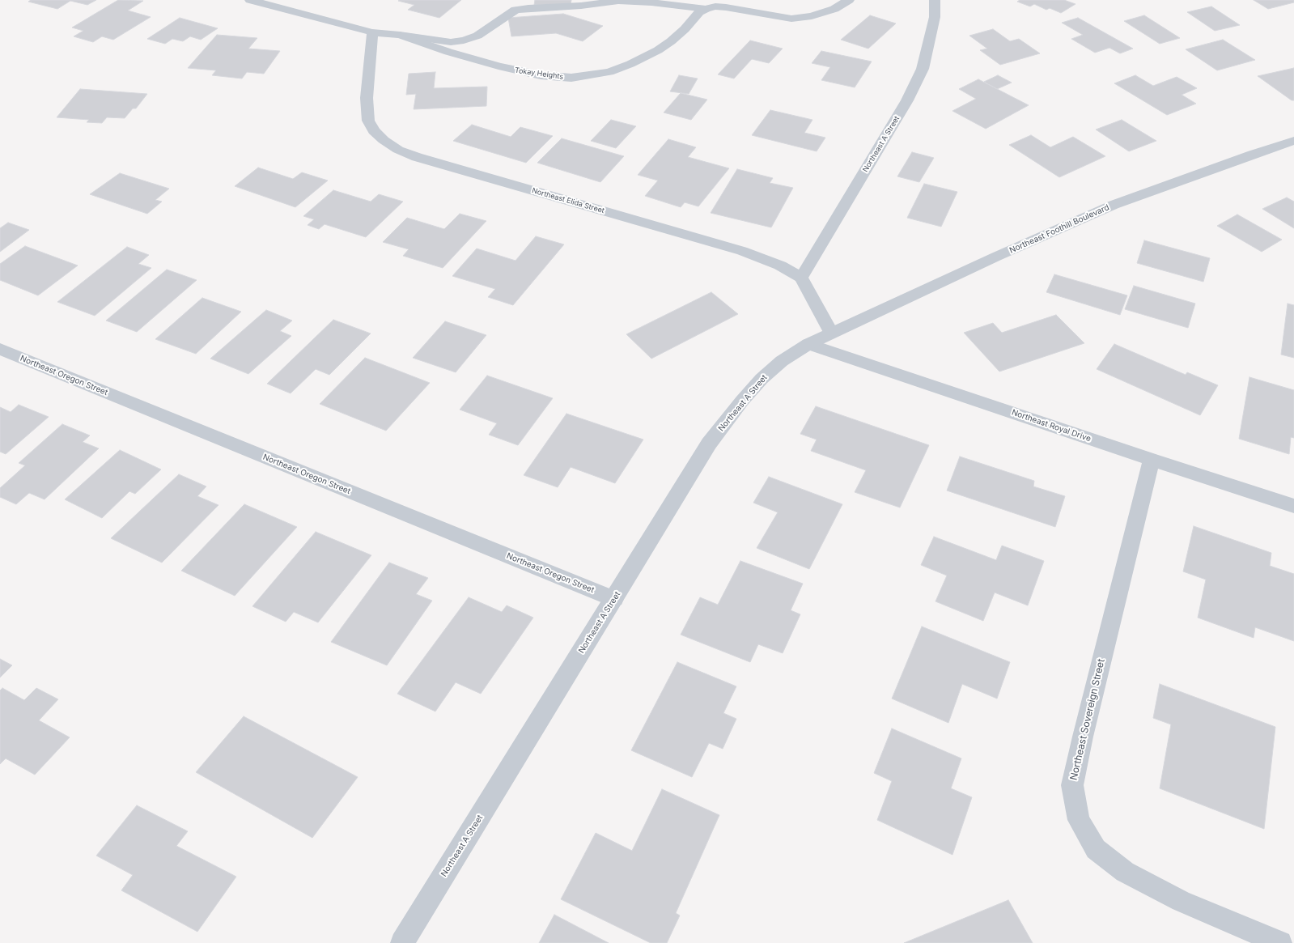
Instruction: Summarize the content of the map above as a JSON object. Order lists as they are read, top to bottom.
{
  "streets": {
    "street": [
      "Tokay Heights",
      "Northeast A Street",
      "Northeast Elida Street",
      "Northeast Foothill Boulevard",
      "Northeast Oregon Street",
      "Northeast Royal Drive",
      "Northeast Sovereign Street"
    ]
  },
  "crossings": [
    ["Tokay Heights", "Northeast Elida Street"],
    ["Northeast A Street", "Northeast Elida Street"],
    ["Northeast A Street", "Northeast Foothill Boulevard"],
    ["Northeast A Street", "Northeast Oregon Street"],
    ["Northeast A Street", "Northeast Royal Drive"],
    ["Northeast Royal Drive", "Northeast Sovereign Street"]
  ]
}
